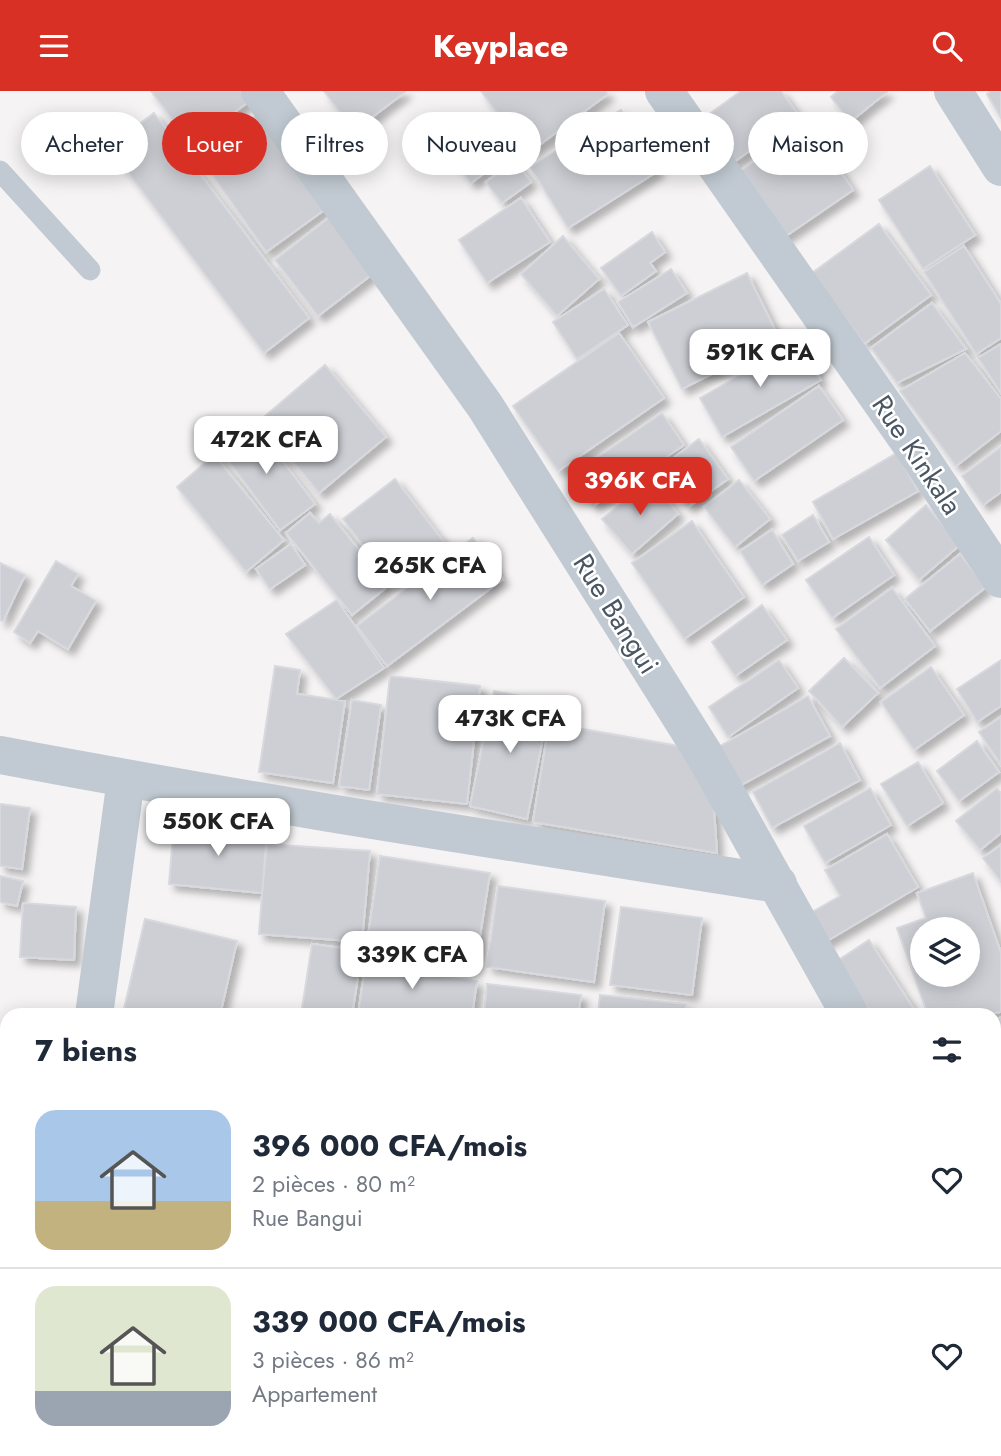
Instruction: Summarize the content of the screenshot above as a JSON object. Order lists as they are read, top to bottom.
{
  "streets": {
    "street": ["Rue Kinkala", "Rue Bangui"]
  },
  "page": {
    "header": "Keyplace",
    "chip": [
      "Acheter",
      "Louer",
      "Filtres",
      "Nouveau",
      "Appartement",
      "Maison"
    ],
    "price": [
      "591K CFA",
      "472K CFA",
      "396K CFA",
      "265K CFA",
      "473K CFA",
      "550K CFA",
      "339K CFA"
    ],
    "heading": "7 biens",
    "list": [
      {
        "name": "396 000 CFA/mois",
        "note": "2 pièces · 80 m² · Rue Bangui"
      },
      {
        "name": "339 000 CFA/mois",
        "note": "3 pièces · 86 m² · Appartement"
      }
    ]
  }
}
